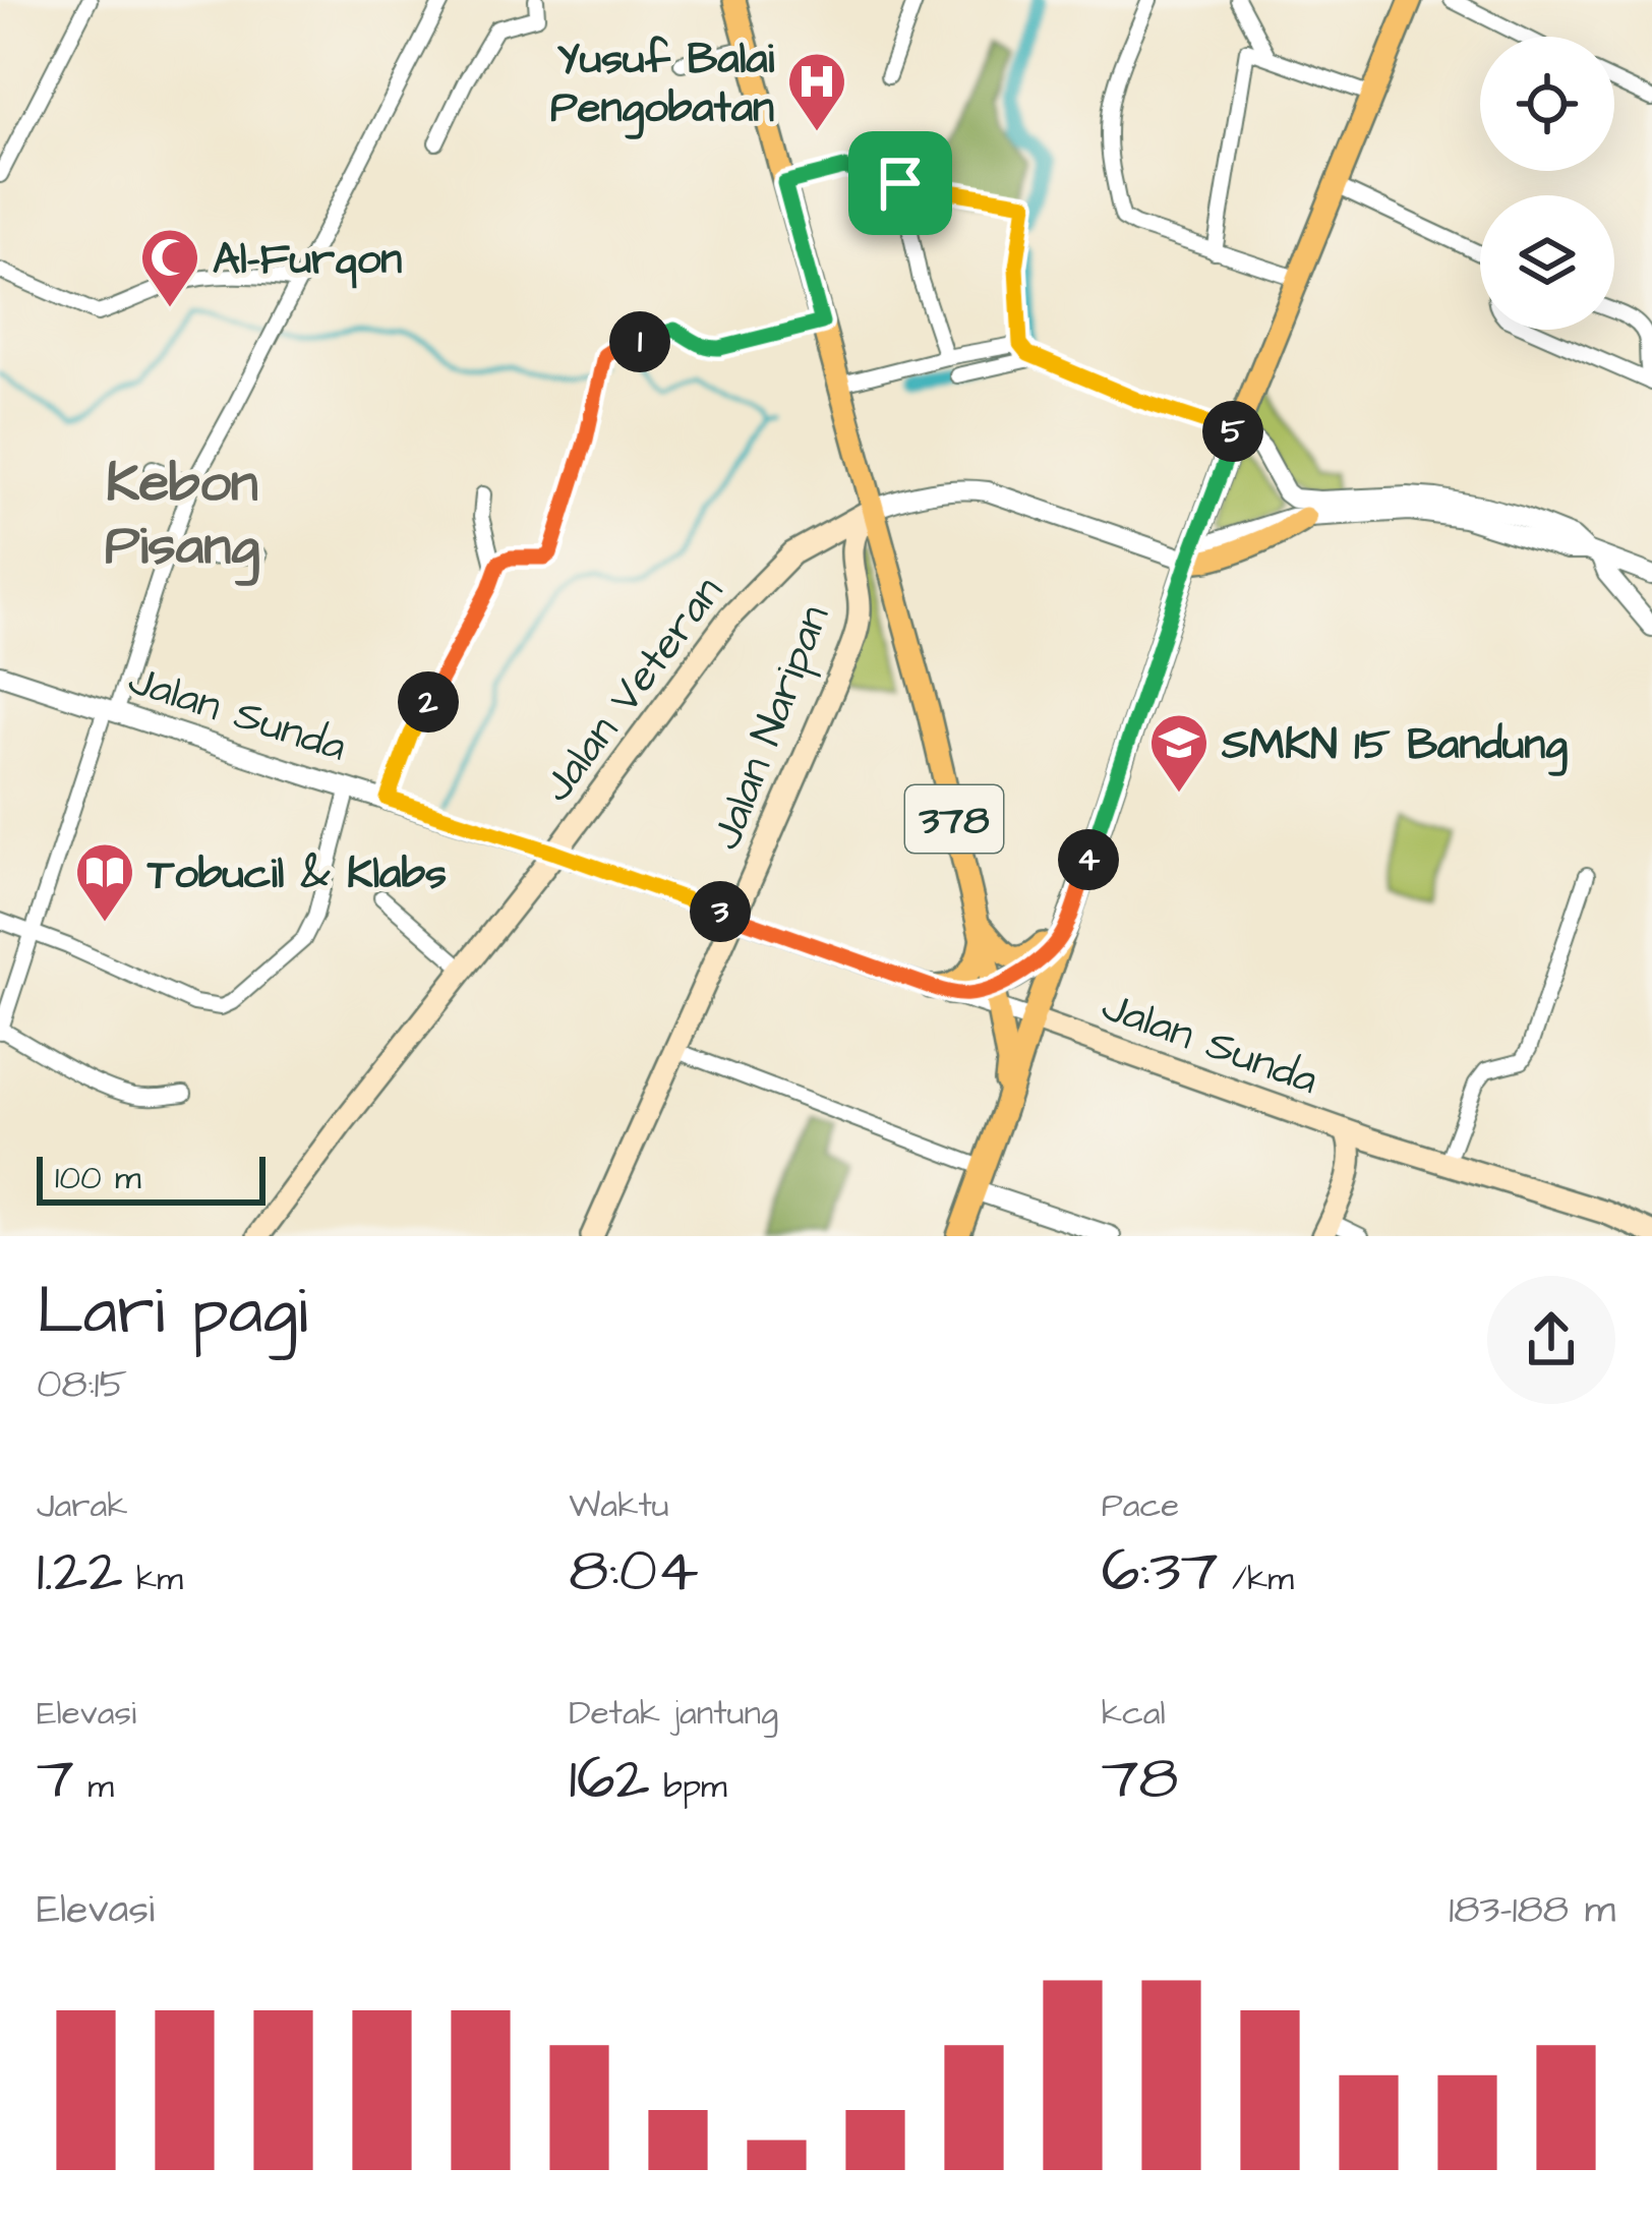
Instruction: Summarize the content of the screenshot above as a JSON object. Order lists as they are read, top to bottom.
{
  "streets": {
    "main road": [
      "Jalan Veteran",
      "Jalan Sunda",
      "Jalan Naripan",
      "378"
    ]
  },
  "crossings": [
    ["Jalan Veteran", "Jalan Sunda"],
    ["Jalan Veteran", "Jalan Naripan"],
    ["Jalan Veteran", "378"],
    ["Jalan Sunda", "Jalan Naripan"],
    ["Jalan Naripan", "378"]
  ],
  "districts": ["Kebon Pisang"],
  "places": {
    "hospital": ["Yusuf Balai Pengobatan"],
    "mosque": ["Al-Furqon"],
    "school or university": ["SMKN 15 Bandung"],
    "library": ["Tobucil & Klabs"]
  },
  "scale_bar": "100 m",
  "page": {
    "pins": [
      "1",
      "5",
      "2",
      "4",
      "3"
    ],
    "scale": "100 m",
    "heading": ["Lari pagi", "08:15"],
    "stats": [
      ["Jarak", "1.22 km"],
      ["Waktu", "8:04"],
      ["Pace", "6:37 /km"],
      ["Elevasi", "7 m"],
      ["Detak jantung", "162 bpm"],
      ["kcal", "78"]
    ],
    "chart": ["Elevasi", "183–188 m"]
  }
}
